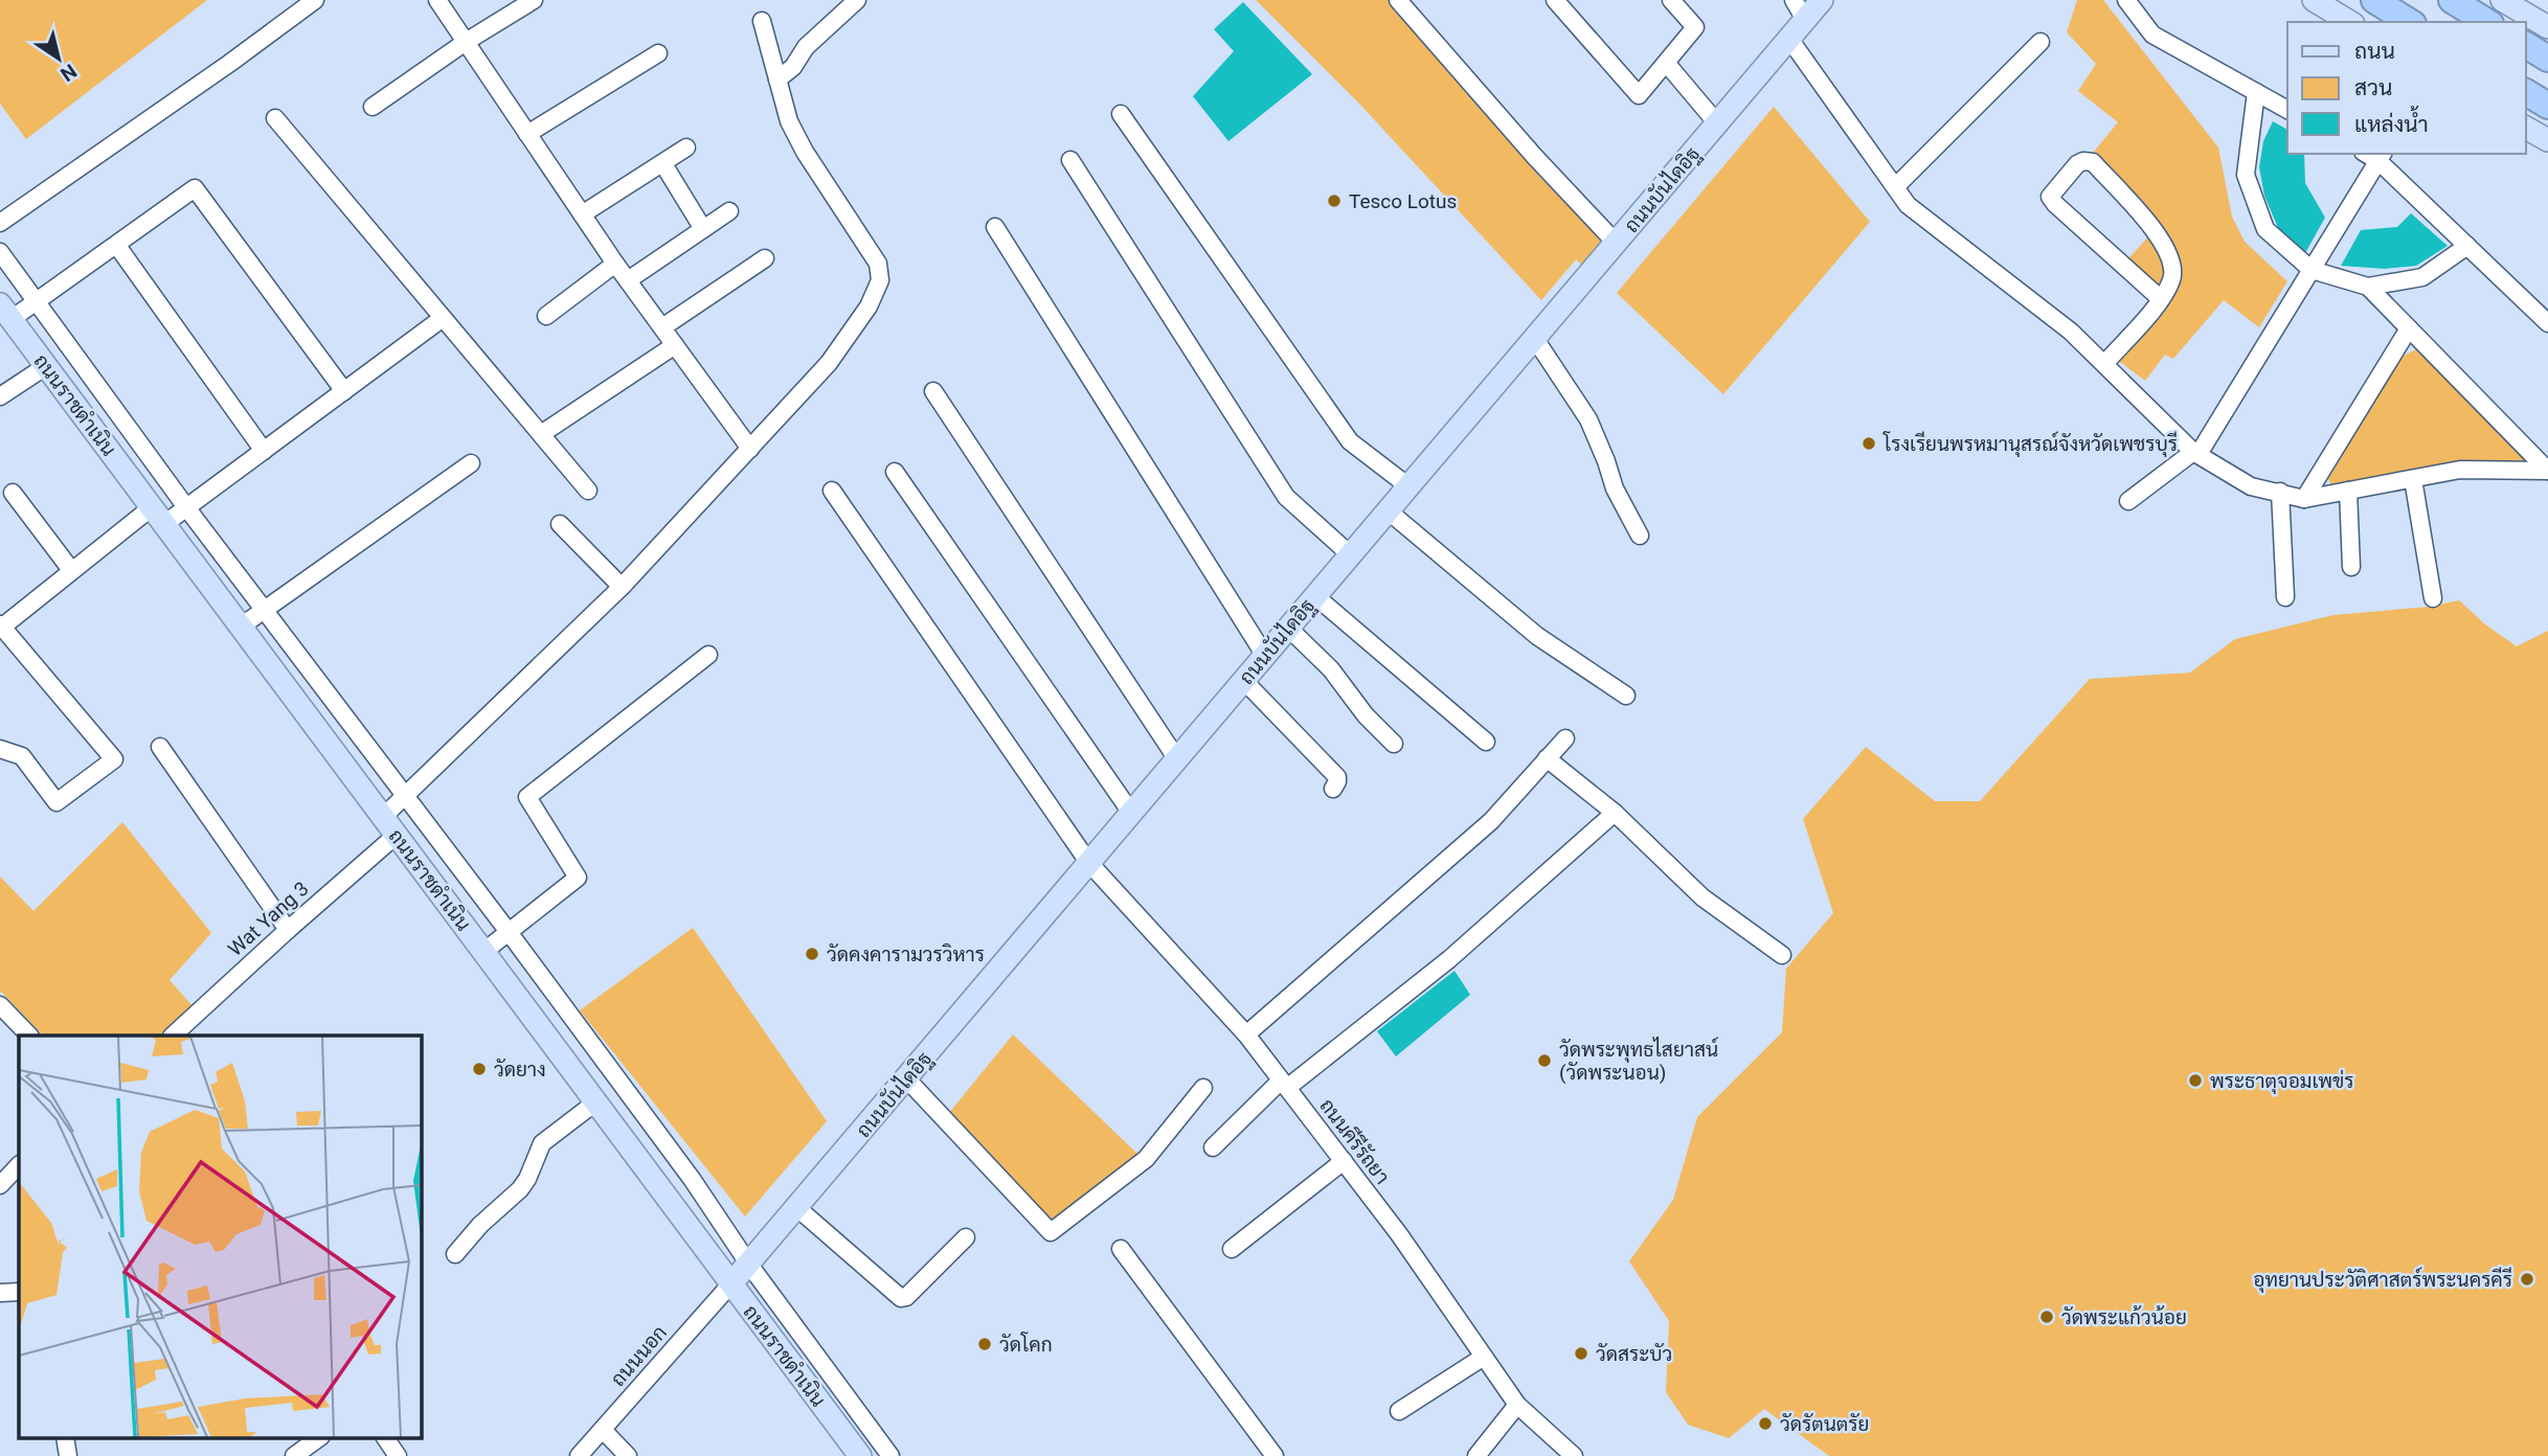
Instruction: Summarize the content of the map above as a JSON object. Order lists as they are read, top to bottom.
{
  "streets": {
    "main road": ["ถนนบันไดอิฐ", "ถนนราชดำเนิน"],
    "street": ["Wat Yang 3", "ถนนคีรีรัถยา", "ถนนนอก"]
  },
  "crossings": [
    ["ถนนบันไดอิฐ", "ถนนราชดำเนิน"],
    ["ถนนบันไดอิฐ", "ถนนคีรีรัถยา"],
    ["ถนนบันไดอิฐ", "ถนนนอก"],
    ["ถนนราชดำเนิน", "Wat Yang 3"],
    ["ถนนราชดำเนิน", "ถนนนอก"]
  ],
  "places": [
    "Tesco Lotus",
    "โรงเรียนพรหมานุสรณ์จังหวัดเพชรบุรี",
    "วัดคงคารามวรวิหาร",
    "วัดพระพุทธไสยาสน์ (วัดพระนอน)",
    "วัดยาง",
    "พระธาตุจอมเพข่ร",
    "อุทยานประวัติศาสตร์พระนครคีรี",
    "วัดพระแก้วน้อย",
    "วัดโคก",
    "วัดสระบัว",
    "วัดรัตนตรัย"
  ],
  "legend": ["ถนน", "สวน", "แหล่งน้ำ"],
  "north": "bottom right"
}
